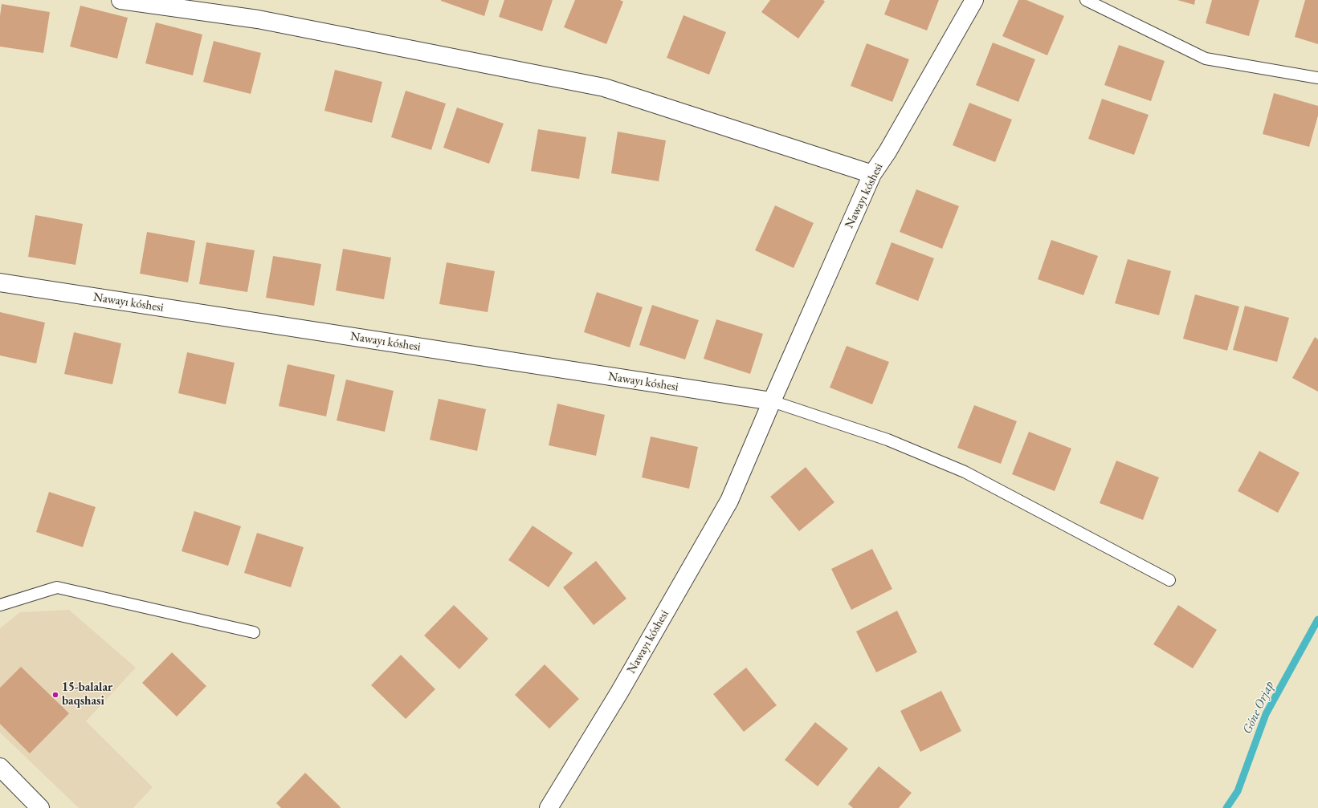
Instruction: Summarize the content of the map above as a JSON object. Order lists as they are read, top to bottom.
{
  "streets": {
    "street": ["Nawayı kóshesi"]
  },
  "water": ["Góne Orjap"],
  "places": ["15-balalar baqshasi"]
}
